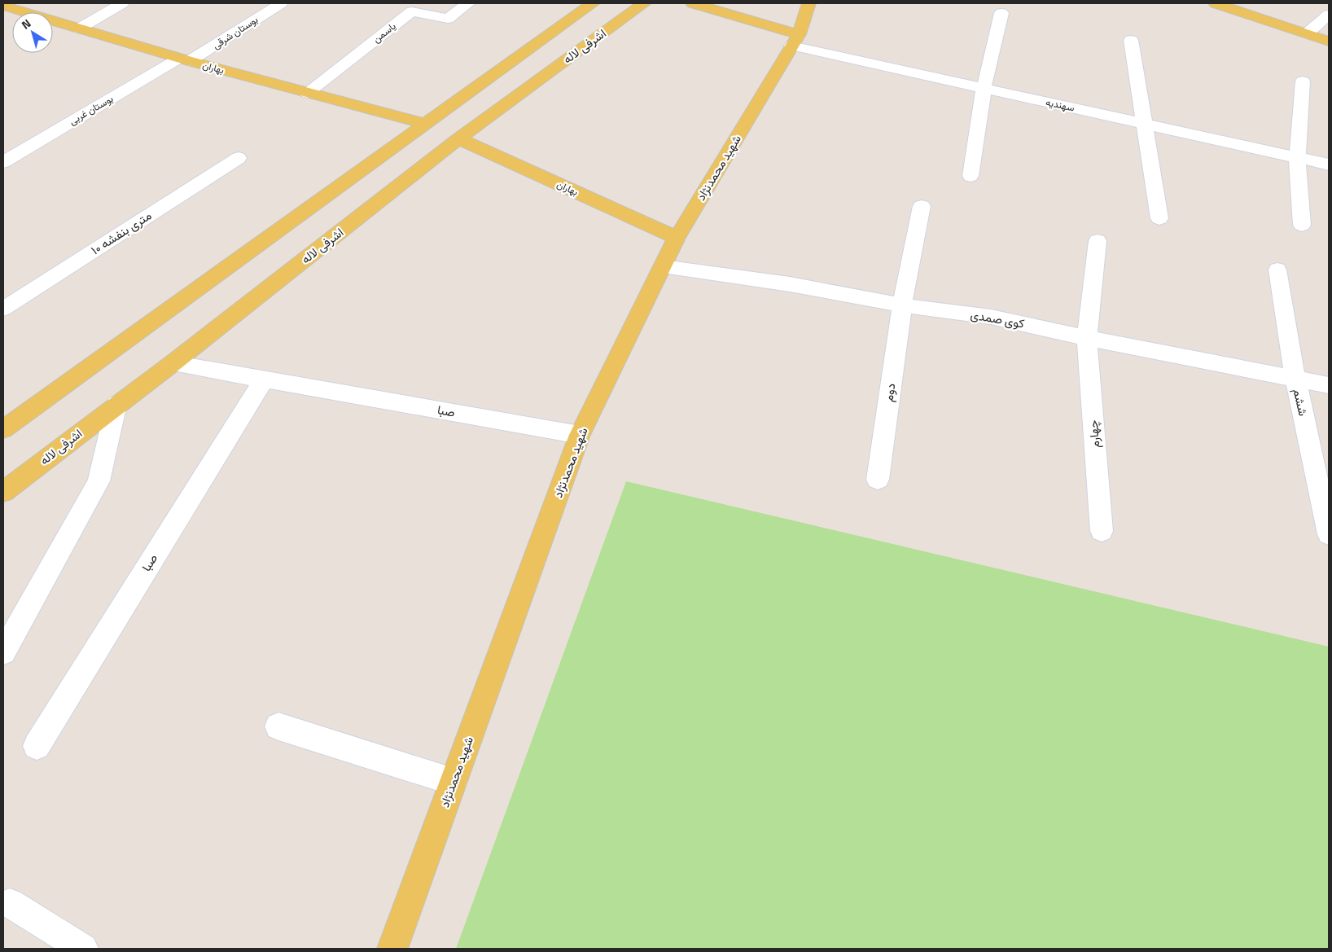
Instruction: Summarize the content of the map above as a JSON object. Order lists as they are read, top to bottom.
{
  "streets": {
    "main road": ["اشرفی لاله", "بهاران", "شهید محمدنژاد"],
    "street": [
      "بوستان شرقی",
      "یاسمن",
      "سهندیه",
      "بوستان غربی",
      "۱۰ متری بنفشه",
      "کوی صمدی",
      "دوم",
      "ششم",
      "صبا",
      "چهارم"
    ]
  },
  "crossings": [
    ["بوستان شرقی", "بهاران"],
    ["بوستان شرقی", "بوستان غربی"],
    ["یاسمن", "بهاران"],
    ["اشرفی لاله", "بهاران"],
    ["اشرفی لاله", "صبا"],
    ["بهاران", "بوستان غربی"],
    ["بهاران", "شهید محمدنژاد"],
    ["سهندیه", "شهید محمدنژاد"],
    ["شهید محمدنژاد", "کوی صمدی"],
    ["شهید محمدنژاد", "صبا"],
    ["کوی صمدی", "دوم"],
    ["کوی صمدی", "ششم"],
    ["کوی صمدی", "چهارم"]
  ],
  "north": "top left"
}
